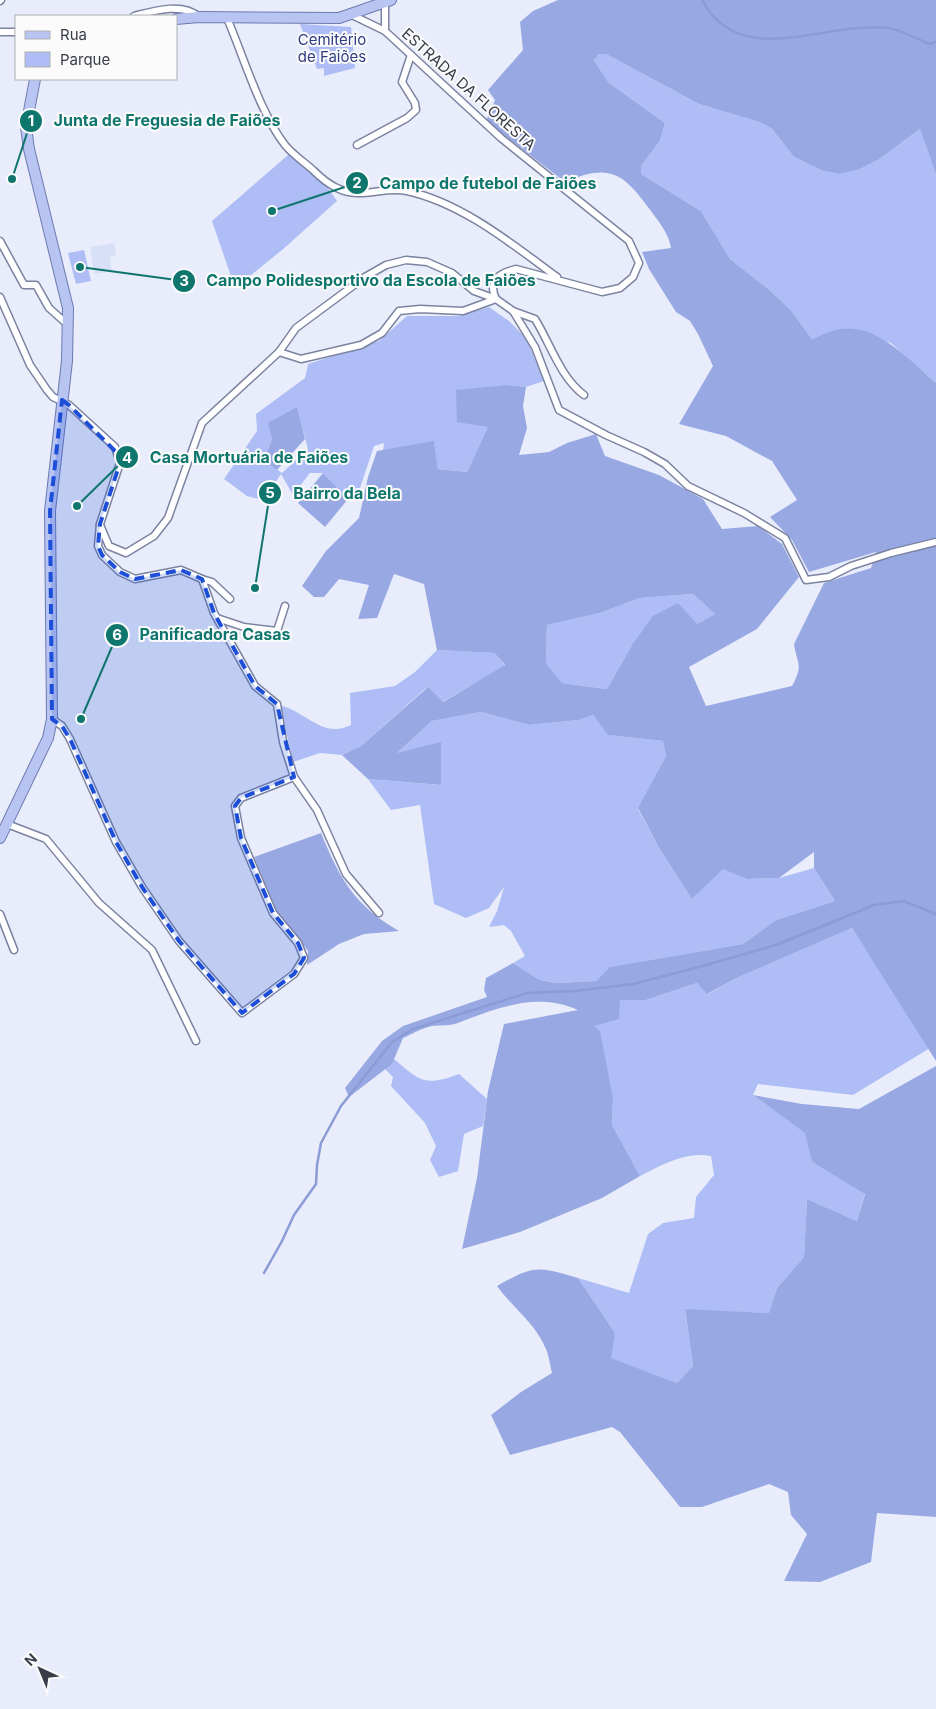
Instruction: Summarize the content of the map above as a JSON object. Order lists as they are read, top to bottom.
{
  "streets": {
    "street": ["ESTRADA DA FLORESTA"]
  },
  "parks": ["Cemitério de Faiões"],
  "places": [
    "Junta de Freguesia de Faiões",
    "Campo de futebol de Faiões",
    "Campo Polidesportivo da Escola de Faiões",
    "Casa Mortuária de Faiões",
    "Bairro da Bela",
    "Panificadora Casas"
  ],
  "legend": ["Rua", "Parque"],
  "north": "top left"
}
